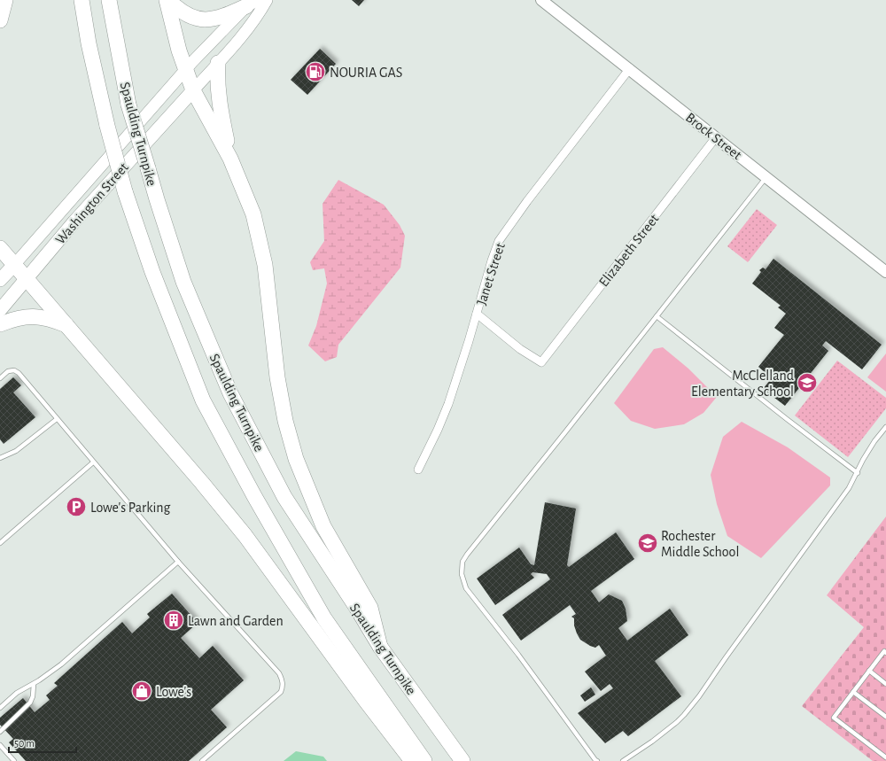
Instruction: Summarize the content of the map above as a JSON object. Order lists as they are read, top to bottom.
{
  "streets": {
    "highway": ["Spaulding Turnpike"],
    "main road": ["Washington Street"],
    "street": ["Brock Street", "Elizabeth Street", "Janet Street"]
  },
  "crossings": [
    ["Brock Street", "Elizabeth Street"],
    ["Brock Street", "Janet Street"],
    ["Elizabeth Street", "Janet Street"]
  ],
  "places": {
    "fuel station": ["NOURIA GAS"],
    "school or university": ["McClelland Elementary School", "Rochester Middle School"],
    "parking": ["Lowe's Parking"],
    "building": ["Lawn and Garden"],
    "shop": ["Lowe's"]
  },
  "scale_bar": "50 m"
}
